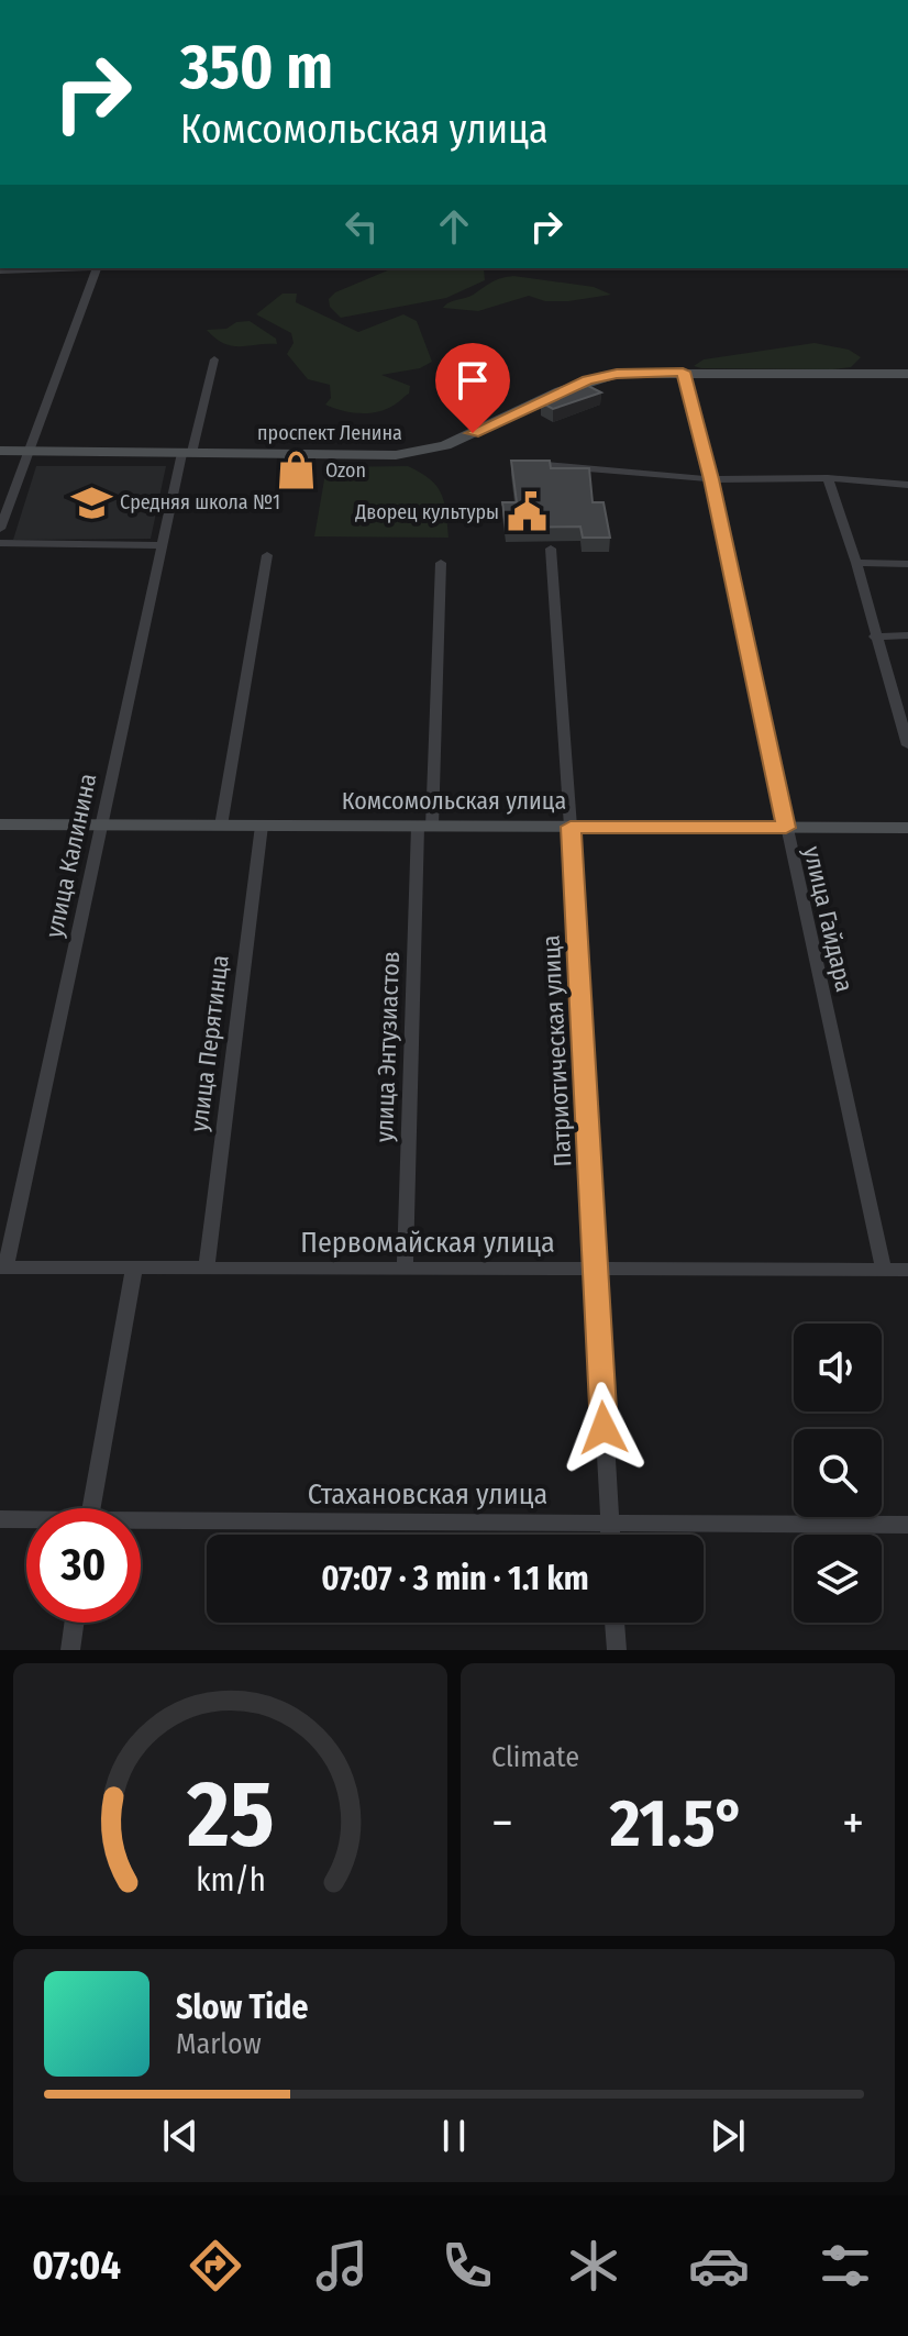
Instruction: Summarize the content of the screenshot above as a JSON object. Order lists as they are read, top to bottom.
{
  "streets": {
    "main road": ["проспект Ленина", "Комсомольская улица"],
    "street": [
      "улица Калинина",
      "улица Гайдара",
      "улица Перятинца",
      "улица Энтузиастов",
      "Патриотическая улица",
      "Первомайская улица",
      "Стахановская улица"
    ]
  },
  "crossings": [
    ["проспект Ленина", "улица Калинина"],
    ["проспект Ленина", "улица Гайдара"],
    ["Комсомольская улица", "улица Калинина"],
    ["Комсомольская улица", "улица Гайдара"],
    ["Комсомольская улица", "улица Перятинца"],
    ["Комсомольская улица", "улица Энтузиастов"],
    ["Комсомольская улица", "Патриотическая улица"],
    ["улица Калинина", "Первомайская улица"],
    ["улица Гайдара", "Первомайская улица"],
    ["улица Перятинца", "Первомайская улица"],
    ["улица Энтузиастов", "Первомайская улица"],
    ["Патриотическая улица", "Первомайская улица"],
    ["Патриотическая улица", "Стахановская улица"]
  ],
  "places": {
    "shop": ["Ozon"],
    "school or university": ["Средняя школа №1"],
    "public building": ["Дворец культуры"]
  },
  "page": {
    "turn": ["350 m", "Комсомольская улица"],
    "limit": "30",
    "trip": "07:07 · 3 min · 1.1 km",
    "tile": "Climate",
    "heat": ["−", "21.5°", "+"],
    "song": ["Slow Tide", "Marlow"],
    "tabs": "07:04",
    "gauge": ["25", "km/h"]
  }
}
